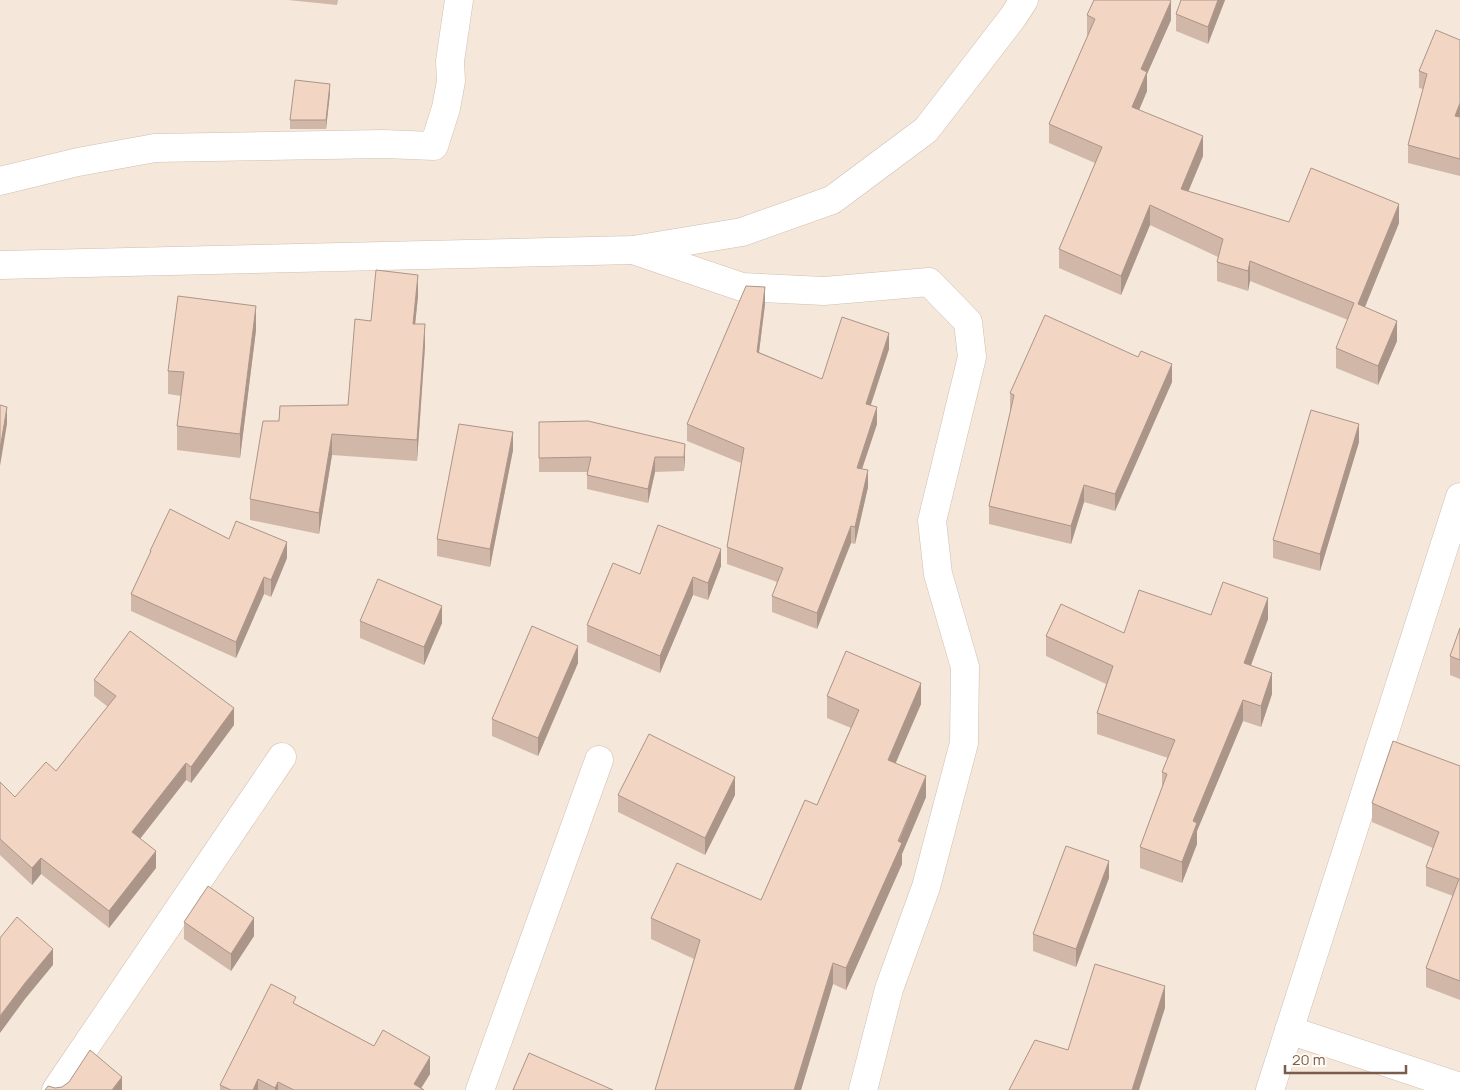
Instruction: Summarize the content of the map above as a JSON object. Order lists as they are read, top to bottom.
{
  "scale_bar": "20 m"
}
